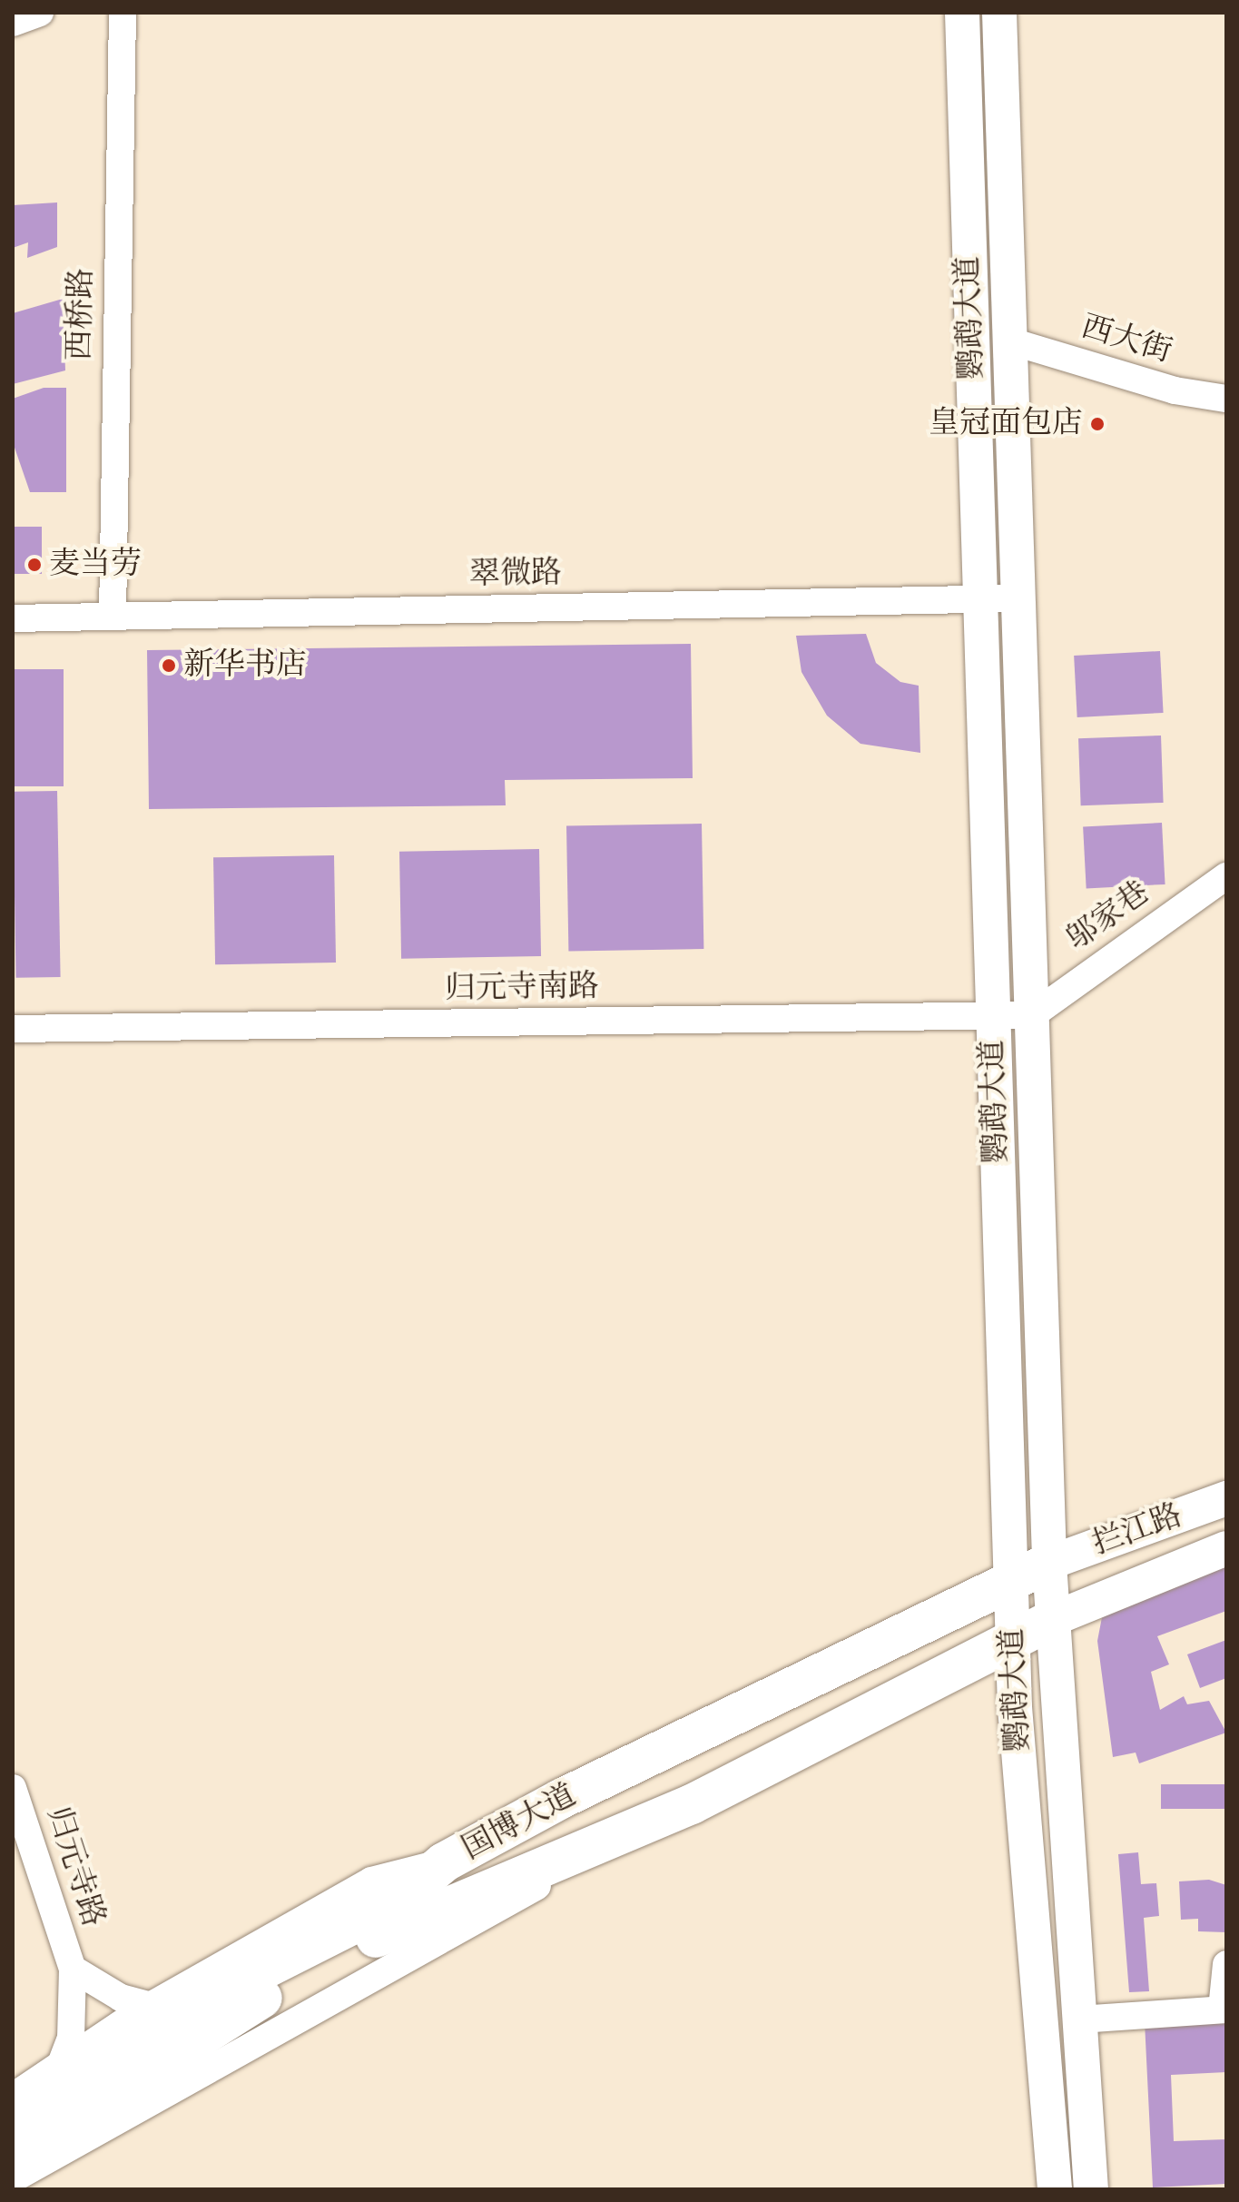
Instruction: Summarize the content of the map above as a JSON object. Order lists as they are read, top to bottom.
{
  "streets": {
    "highway": ["国博大道"],
    "main road": ["鹦鹉大道", "拦江路"],
    "street": [
      "西桥路",
      "西大街",
      "翠微路",
      "邬家巷",
      "归元寺南路",
      "归元寺路"
    ]
  },
  "crossings": [
    ["西桥路", "翠微路"],
    ["鹦鹉大道", "西大街"],
    ["鹦鹉大道", "翠微路"],
    ["鹦鹉大道", "邬家巷"],
    ["鹦鹉大道", "归元寺南路"],
    ["鹦鹉大道", "拦江路"],
    ["鹦鹉大道", "国博大道"],
    ["邬家巷", "归元寺南路"],
    ["拦江路", "国博大道"]
  ],
  "places": ["皇冠面包店", "麦当劳", "新华书店"]
}
